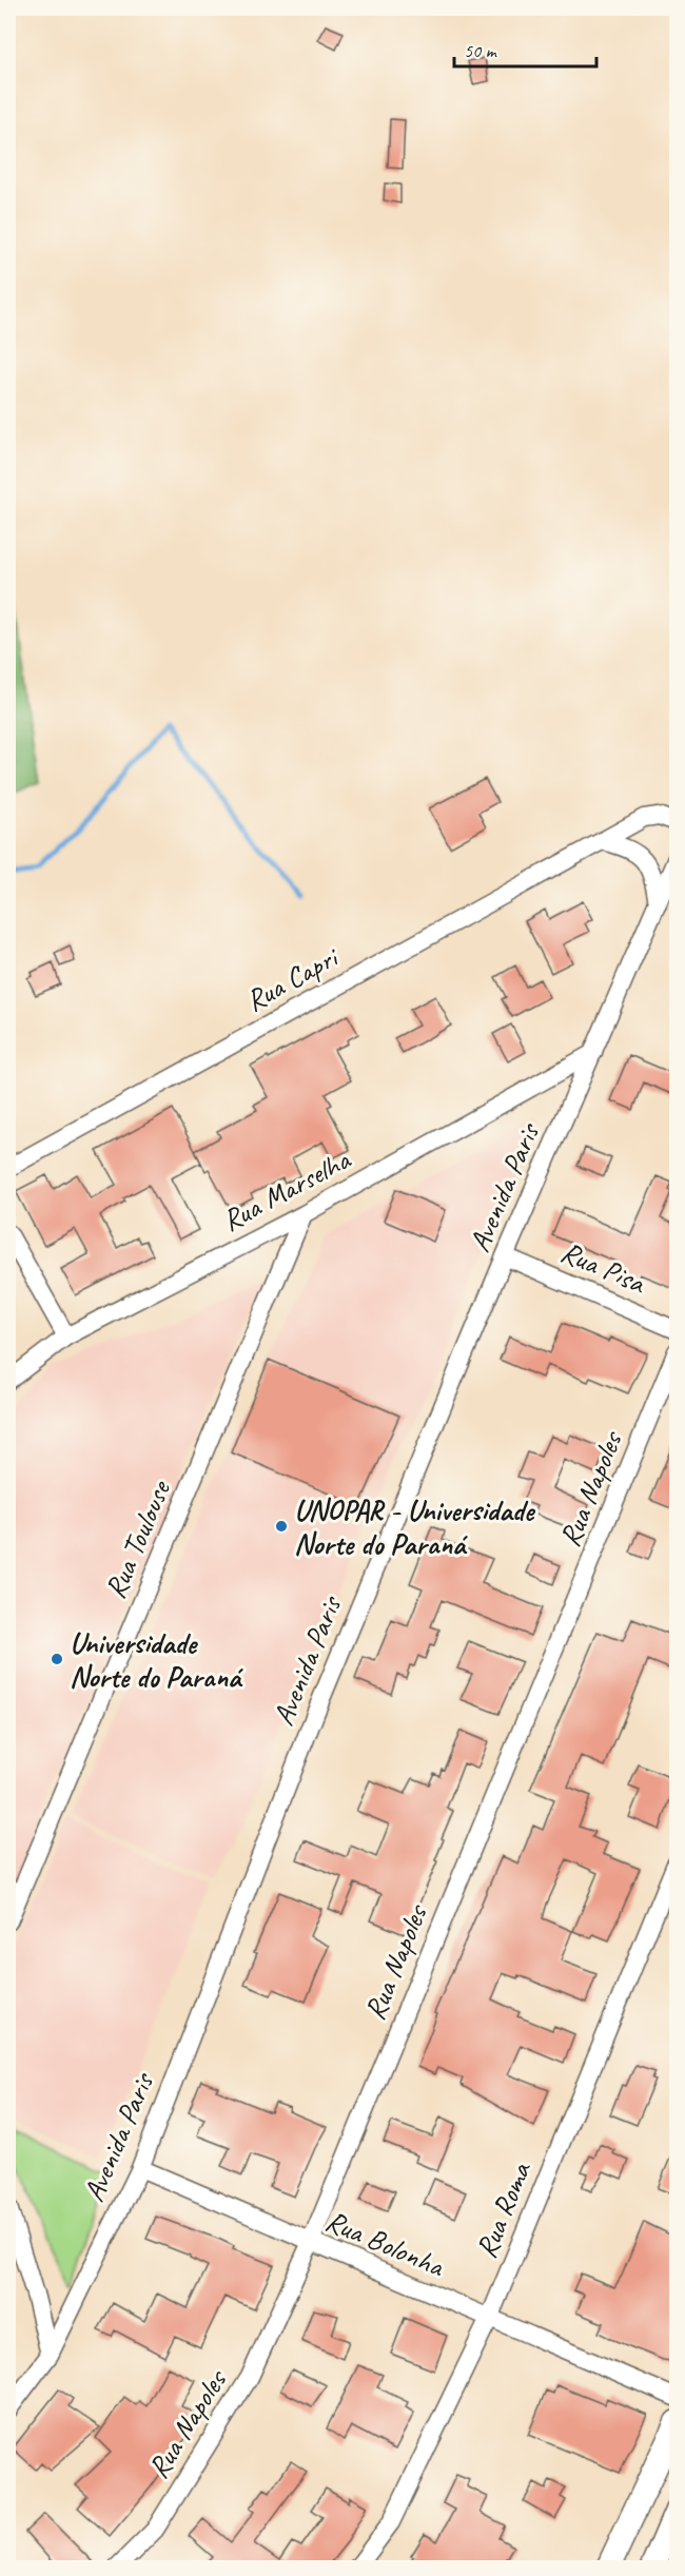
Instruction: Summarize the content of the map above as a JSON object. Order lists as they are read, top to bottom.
{
  "streets": {
    "street": [
      "Rua Capri",
      "Avenida Paris",
      "Rua Marselha",
      "Rua Pisa",
      "Rua Napoles",
      "Rua Toulouse",
      "Rua Roma",
      "Rua Bolonha"
    ]
  },
  "crossings": [
    ["Avenida Paris", "Rua Marselha"],
    ["Avenida Paris", "Rua Pisa"],
    ["Avenida Paris", "Rua Bolonha"],
    ["Rua Marselha", "Rua Toulouse"],
    ["Rua Napoles", "Rua Bolonha"],
    ["Rua Roma", "Rua Bolonha"]
  ],
  "places": ["UNOPAR - Universidade Norte do Paraná", "Universidade Norte do Paraná"],
  "scale_bar": "50 m"
}
